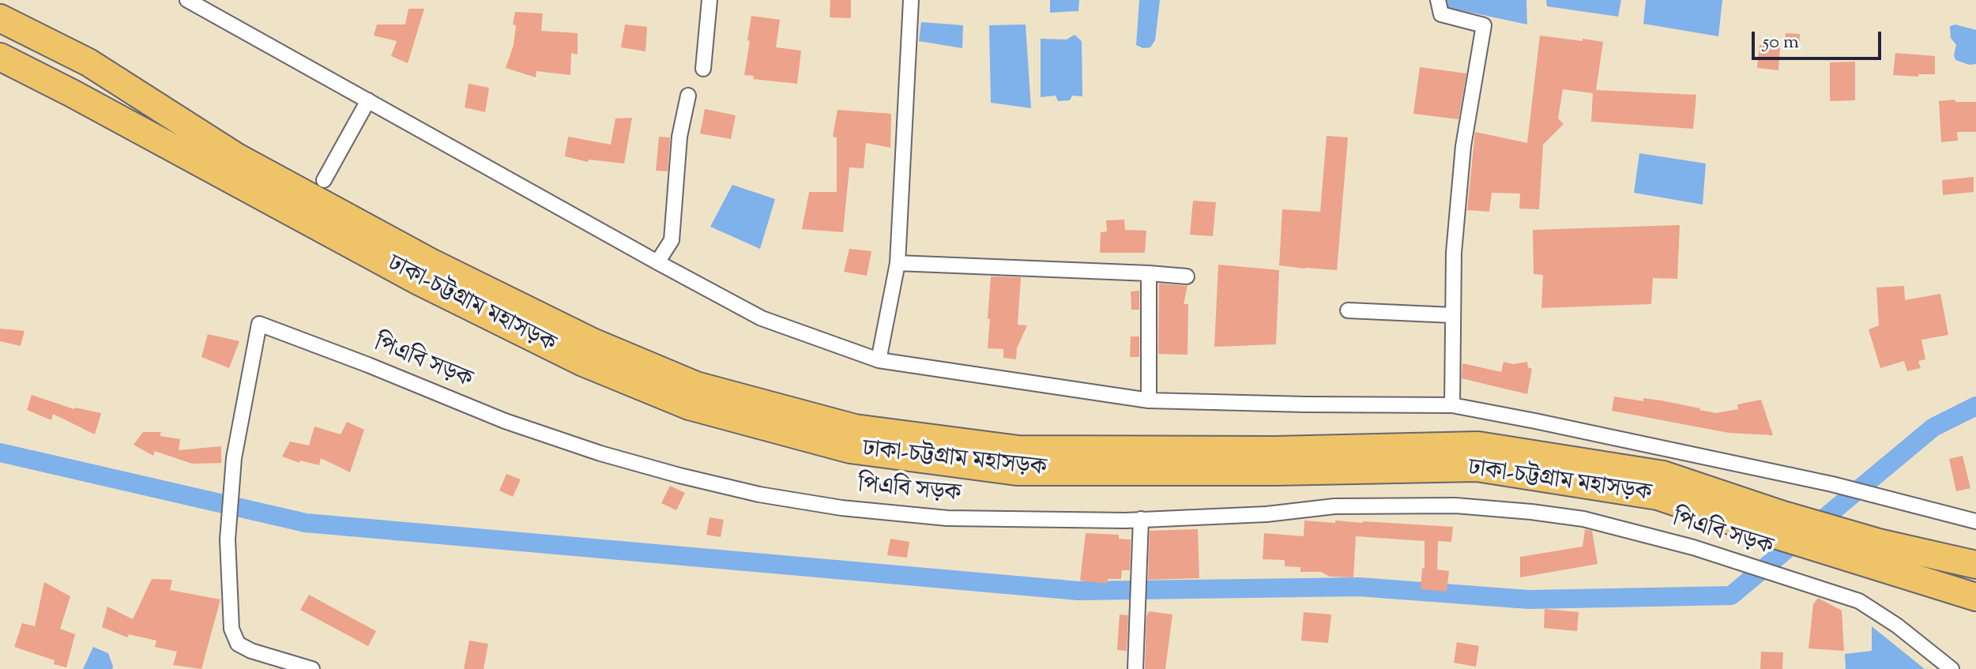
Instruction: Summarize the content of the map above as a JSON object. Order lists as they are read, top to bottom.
{
  "streets": {
    "highway": ["ঢাকা-চট্টগ্রাম মহাসড়ক"],
    "street": ["পিএবি সড়ক"]
  },
  "scale_bar": "50 m"
}
